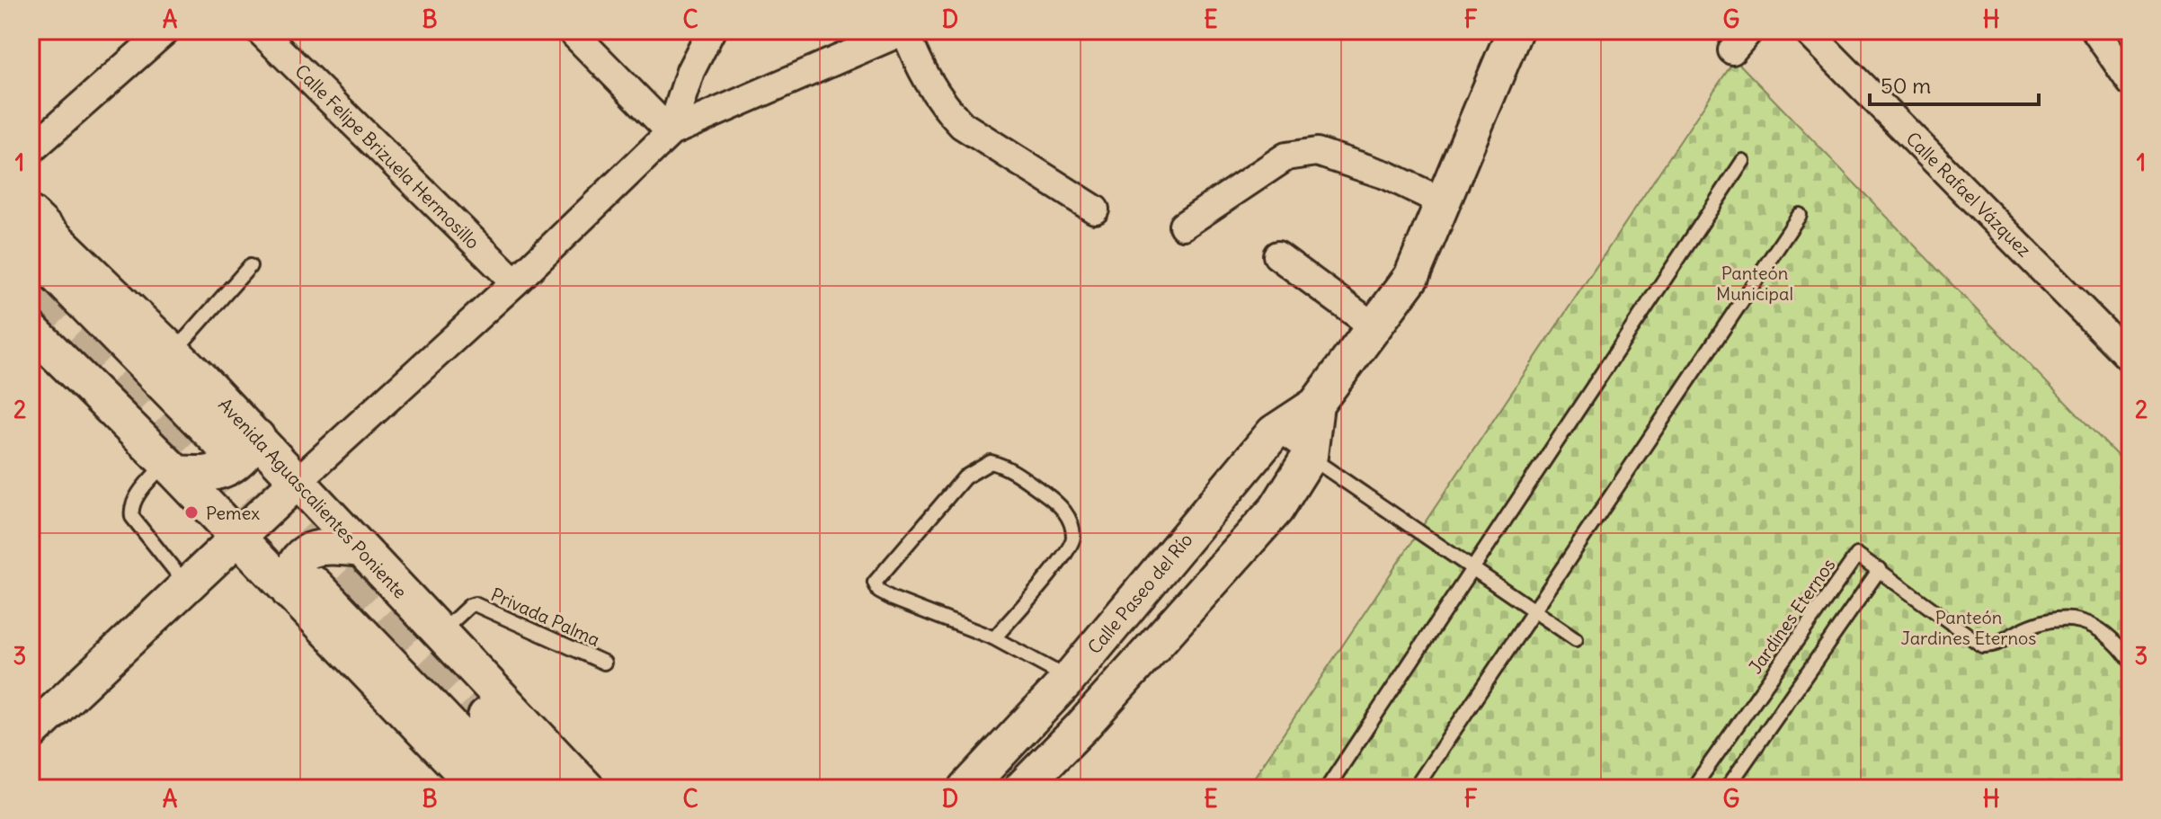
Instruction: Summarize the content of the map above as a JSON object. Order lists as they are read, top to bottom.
{
  "streets": {
    "main road": ["Avenida Aguascalientes Poniente"],
    "street": ["Calle Felipe Brizuela Hermosillo", "Calle Rafael Vázquez", "Calle Paseo del Río"],
    "lane": ["Jardines Eternos", "Privada Palma"]
  },
  "crossings": [
    ["Avenida Aguascalientes Poniente", "Privada Palma"]
  ],
  "parks": ["Panteón Municipal", "Panteón Jardines Eternos"],
  "places": ["Pemex"],
  "scale_bar": "50 m",
  "grid": {
    "columns": [
      "A",
      "B",
      "C",
      "D",
      "E",
      "F",
      "G",
      "H"
    ],
    "rows": ["1", "2", "3"]
  }
}
